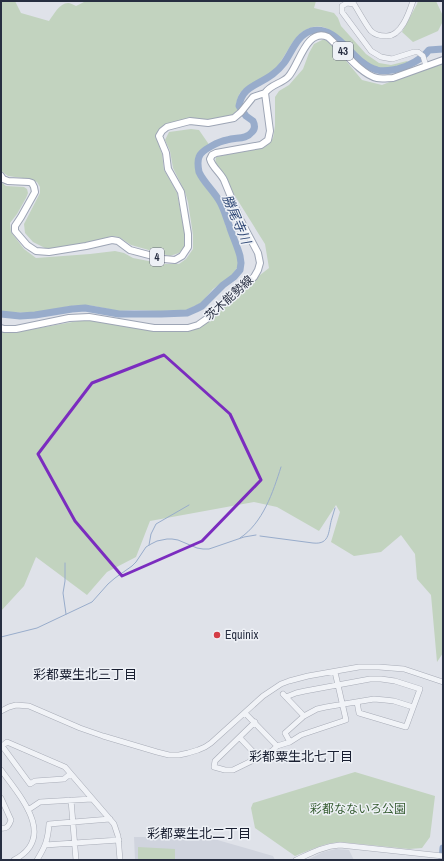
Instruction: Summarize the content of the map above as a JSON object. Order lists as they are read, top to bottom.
{
  "streets": {
    "main road": ["43", "4", "茨木能勢線"]
  },
  "crossings": [
    ["43", "4"],
    ["43", "茨木能勢線"],
    ["4", "茨木能勢線"]
  ],
  "districts": ["彩都粟生北三丁目", "彩都粟生北七丁目", "彩都粟生北二丁目"],
  "water": ["勝尾寺川"],
  "parks": ["彩都なないろ公園"],
  "places": ["Equinix"]
}
